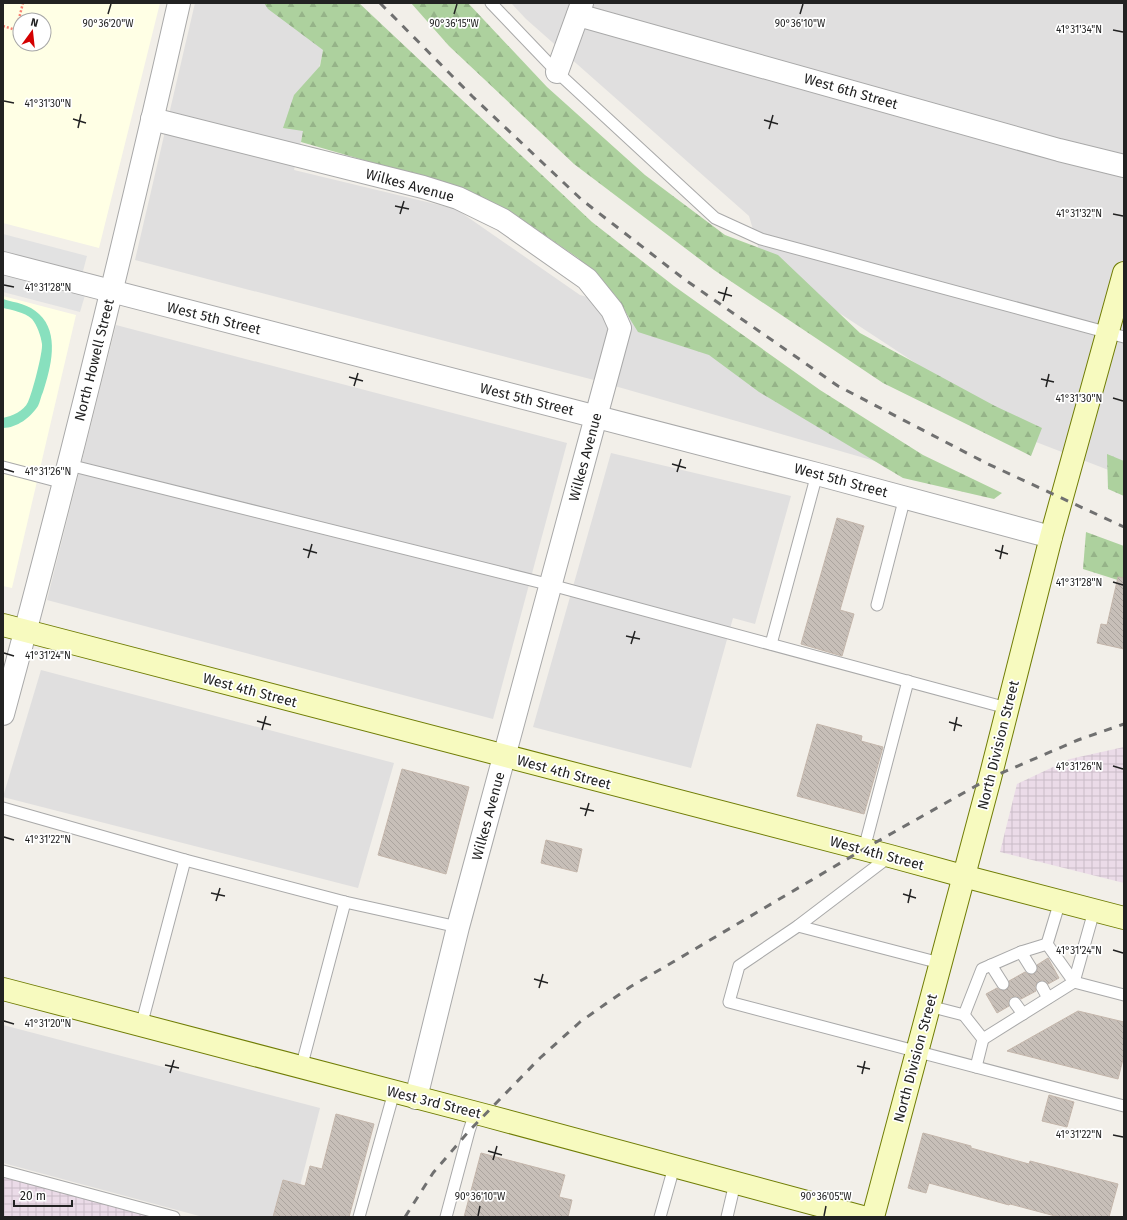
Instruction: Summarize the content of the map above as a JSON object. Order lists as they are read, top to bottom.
{
  "streets": {
    "main road": ["West 4th Street", "North Division Street", "West 3rd Street"],
    "street": [
      "West 6th Street",
      "Wilkes Avenue",
      "West 5th Street",
      "North Howell Street"
    ]
  },
  "crossings": [
    ["Wilkes Avenue", "West 5th Street"],
    ["Wilkes Avenue", "North Howell Street"],
    ["Wilkes Avenue", "West 4th Street"],
    ["Wilkes Avenue", "West 3rd Street"],
    ["West 5th Street", "North Howell Street"],
    ["West 5th Street", "North Division Street"],
    ["North Howell Street", "West 4th Street"],
    ["West 4th Street", "North Division Street"]
  ],
  "scale_bar": "20 m",
  "north": "top",
  "coordinates": [
    "90°36'20\"W",
    "90°36'15\"W",
    "90°36'10\"W",
    "41°31'34\"N",
    "41°31'30\"N",
    "41°31'32\"N",
    "41°31'28\"N",
    "41°31'26\"N",
    "41°31'24\"N",
    "41°31'22\"N",
    "41°31'20\"N",
    "90°36'05\"W"
  ]
}
